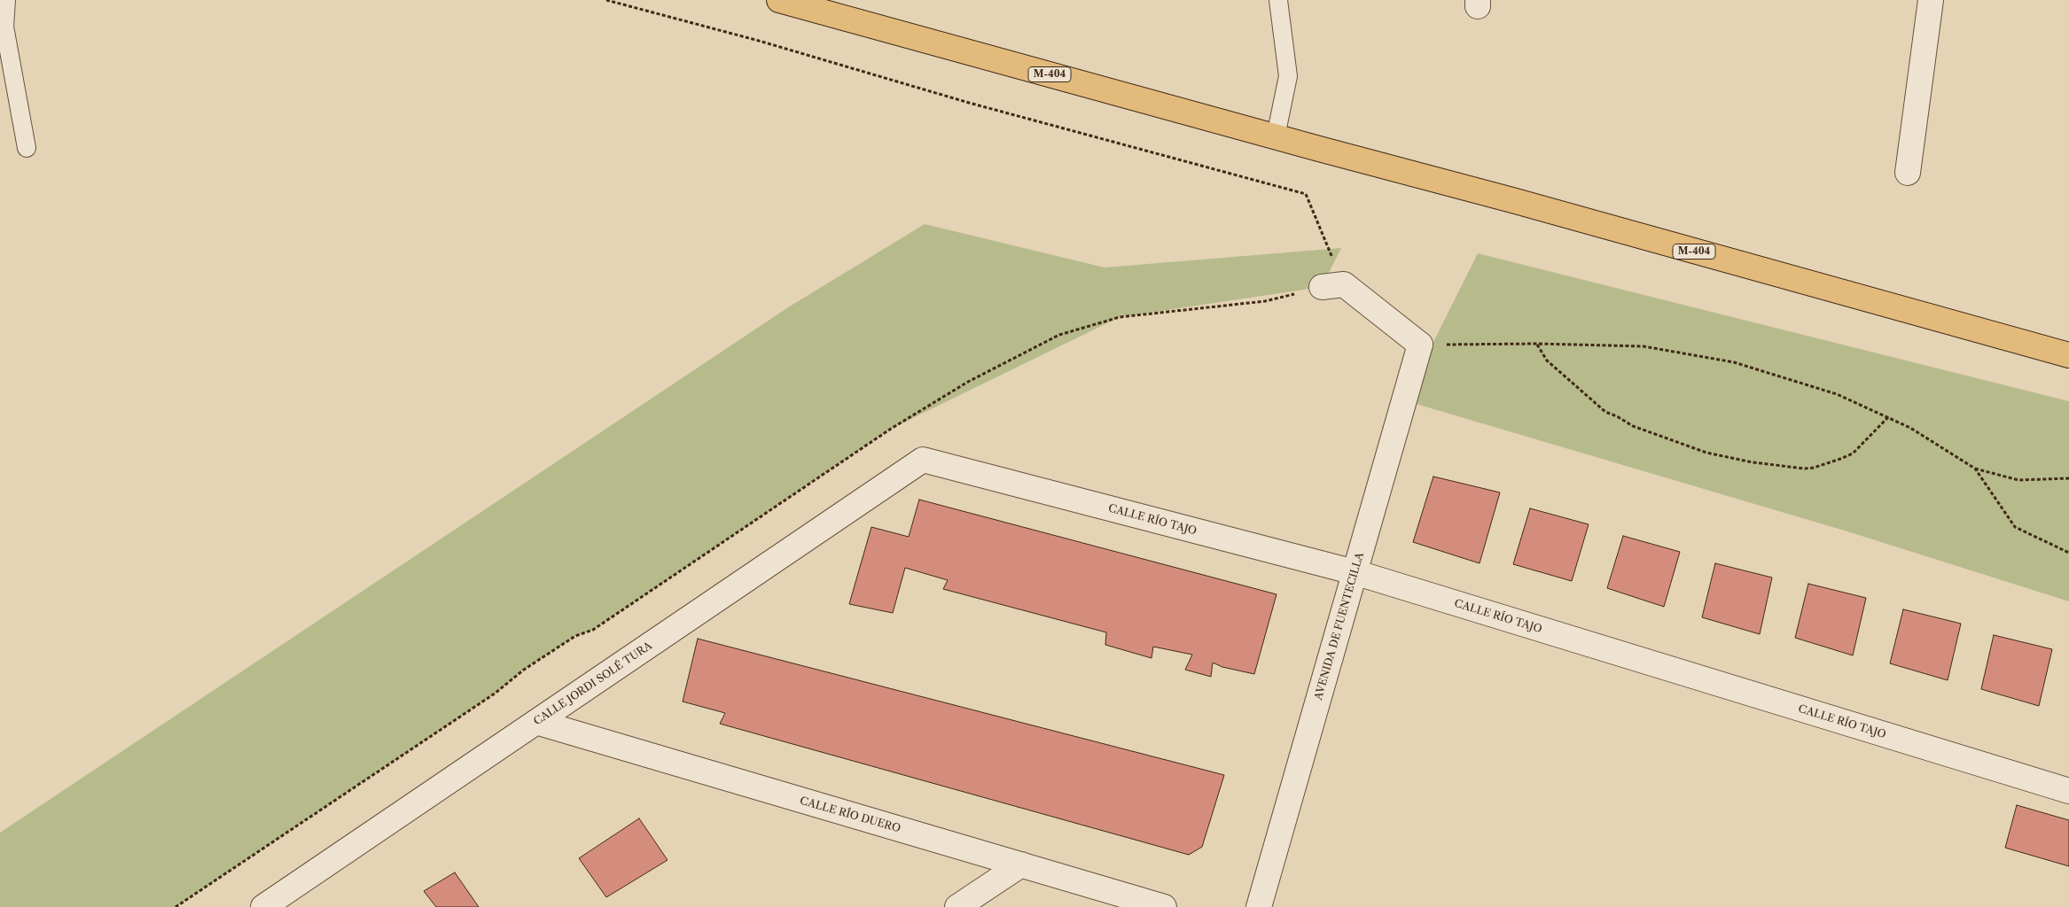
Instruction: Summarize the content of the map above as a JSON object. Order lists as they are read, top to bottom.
{
  "streets": {
    "main road": ["M-404"],
    "street": [
      "CALLE RÍO TAJO",
      "AVENIDA DE FUENTECILLA",
      "CALLE JORDI SOLÉ TURA",
      "CALLE RÍO DUERO"
    ]
  },
  "crossings": [
    ["CALLE RÍO TAJO", "AVENIDA DE FUENTECILLA"],
    ["CALLE RÍO TAJO", "CALLE JORDI SOLÉ TURA"],
    ["CALLE JORDI SOLÉ TURA", "CALLE RÍO DUERO"]
  ]
}
